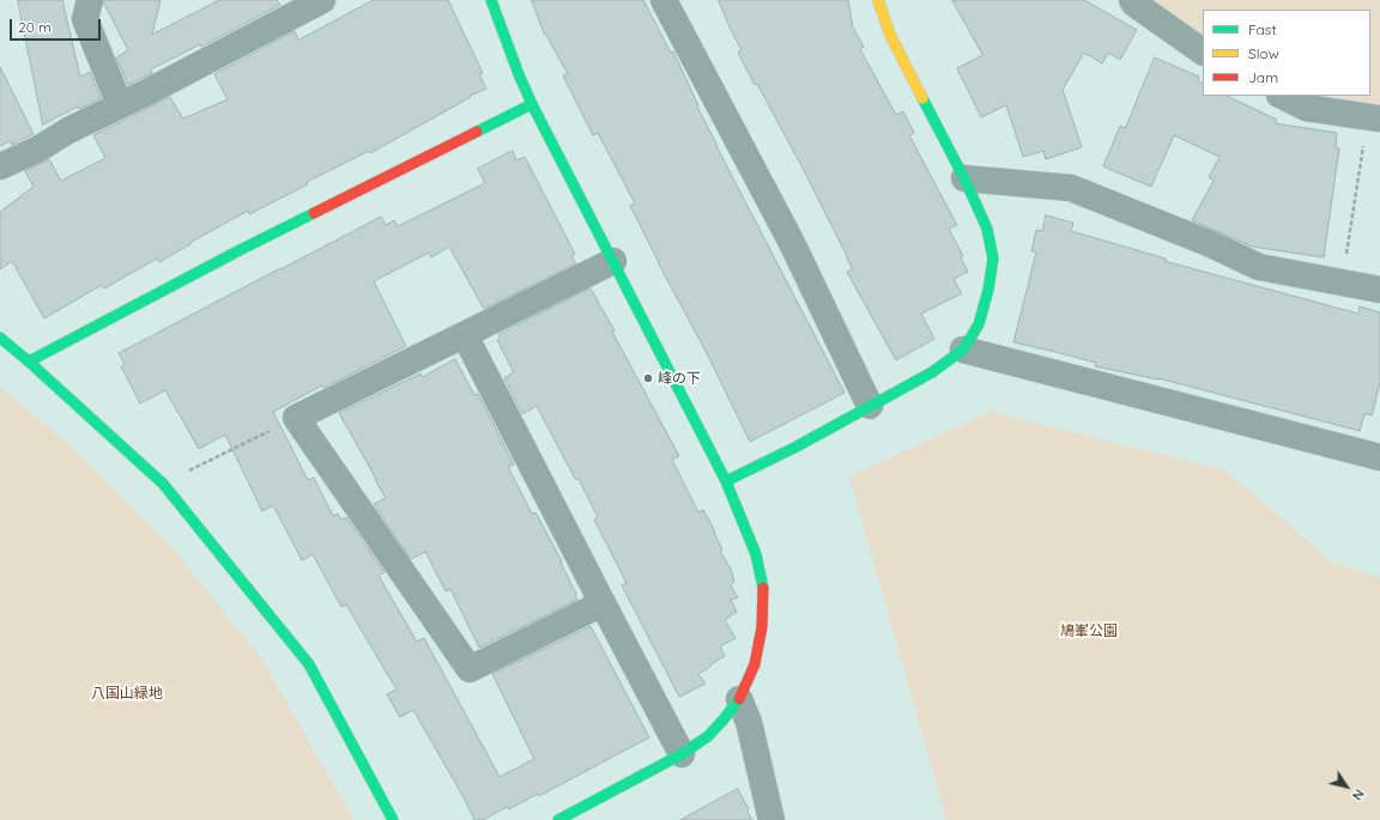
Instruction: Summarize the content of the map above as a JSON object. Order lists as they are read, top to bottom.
{
  "parks": ["鳩峯公園", "八国山緑地"],
  "places": ["峰の下"],
  "legend": ["Fast", "Slow", "Jam"],
  "scale_bar": "20 m",
  "north": "bottom right"
}
